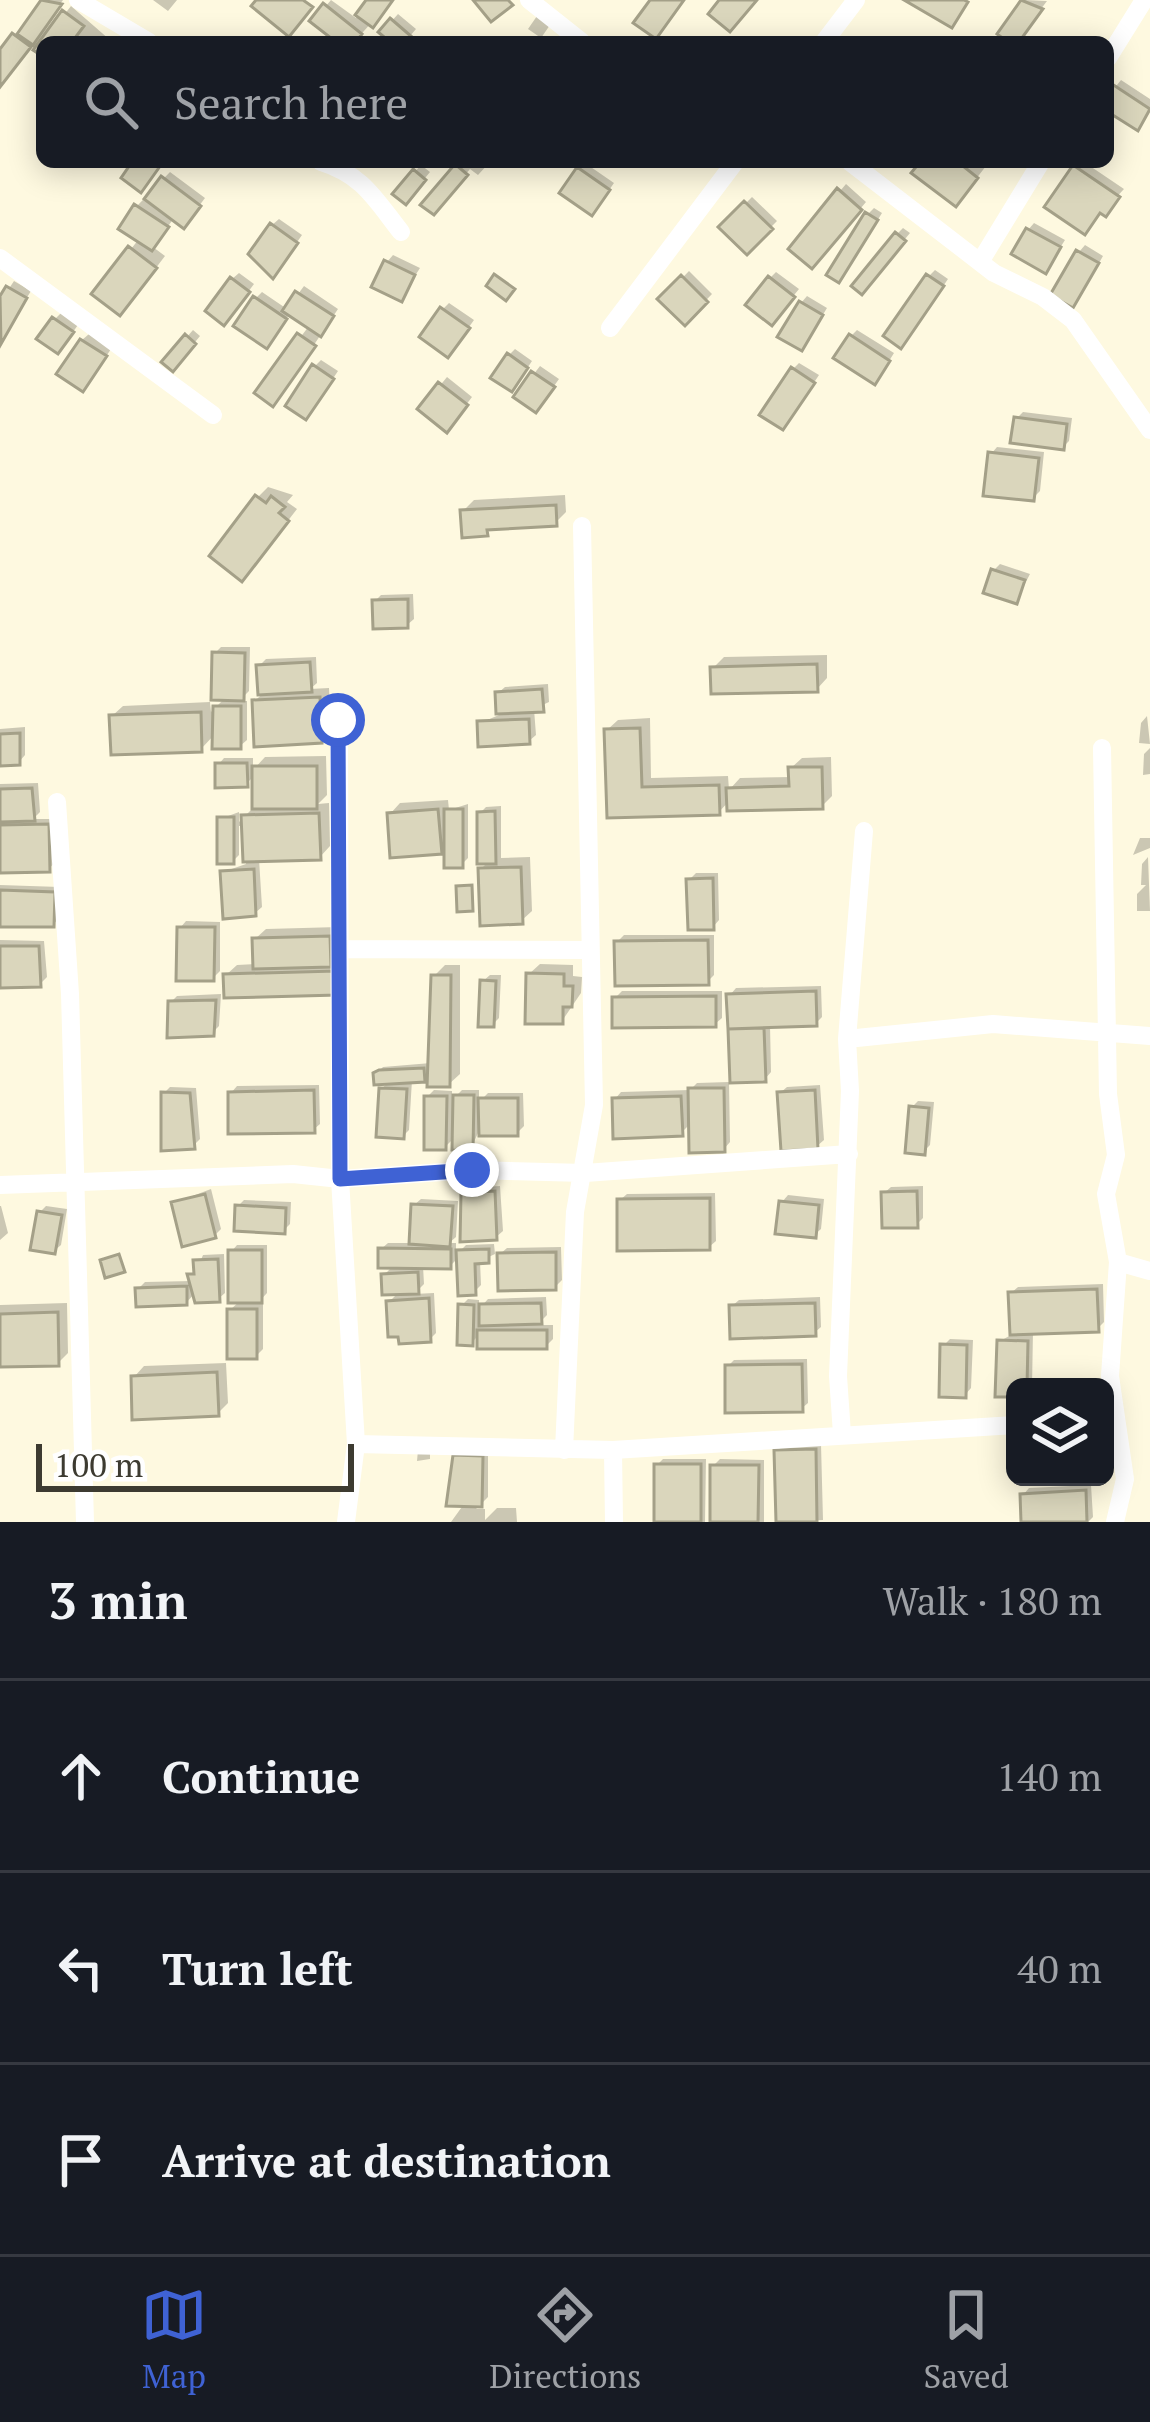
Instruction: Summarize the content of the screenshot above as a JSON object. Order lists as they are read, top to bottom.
{
  "scale_bar": "100 m",
  "page": {
    "search": "Search here",
    "scale": "100 m",
    "heading": ["3 min", "Walk · 180 m"],
    "list": [
      ["Continue", "140 m"],
      ["Turn left", "40 m"],
      "Arrive at destination"
    ],
    "nav": ["Map", "Directions", "Saved"]
  }
}
